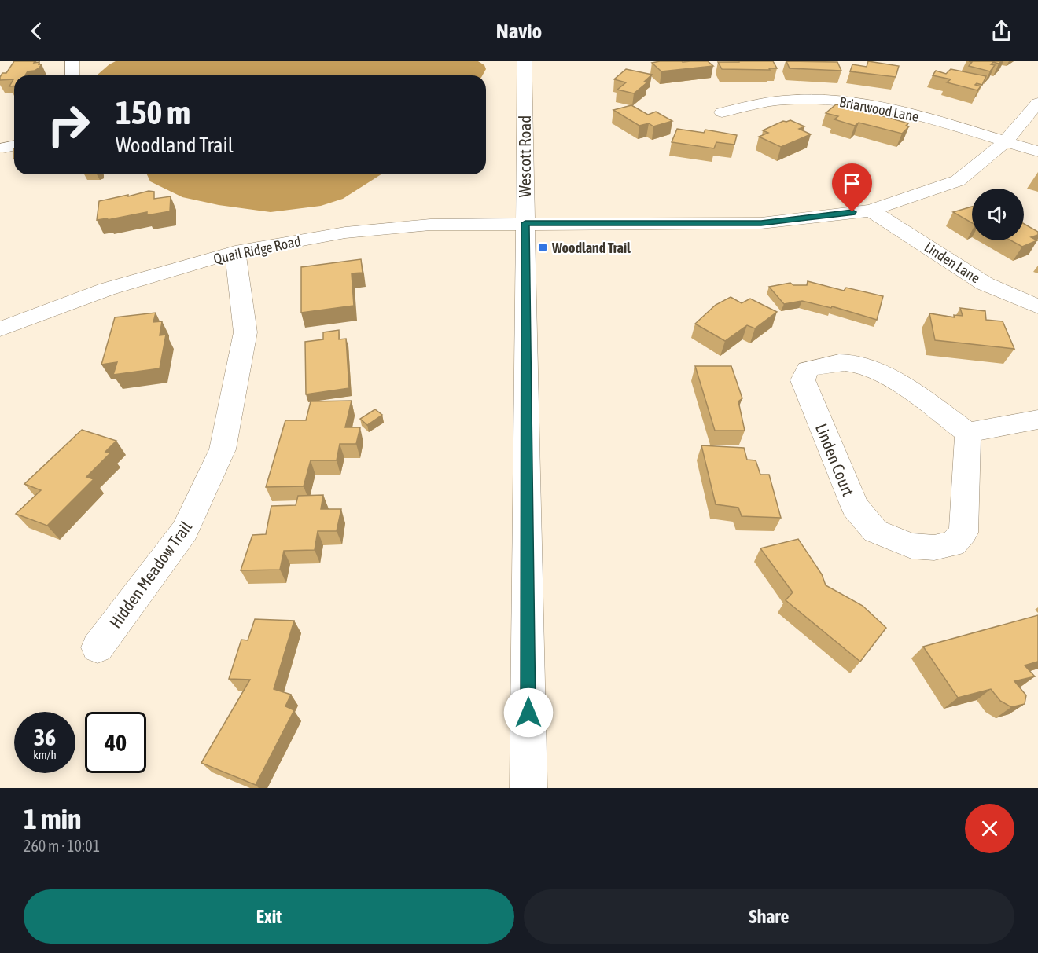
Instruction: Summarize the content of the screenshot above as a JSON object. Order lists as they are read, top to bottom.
{
  "streets": {
    "street": [
      "Briarwood Lane",
      "Wescott Road",
      "Quail Ridge Road",
      "Linden Lane",
      "Linden Court",
      "Hidden Meadow Trail"
    ]
  },
  "crossings": [
    ["Wescott Road", "Quail Ridge Road"],
    ["Quail Ridge Road", "Hidden Meadow Trail"]
  ],
  "places": {
    "transit": ["Woodland Trail"]
  },
  "page": {
    "header": "Navio",
    "turn": ["150 m", "Woodland Trail"],
    "speed": "36 km/h",
    "limit": "40",
    "heading": ["1 min", "260 m · 10:01"],
    "buttons": ["Exit", "Share"]
  }
}
